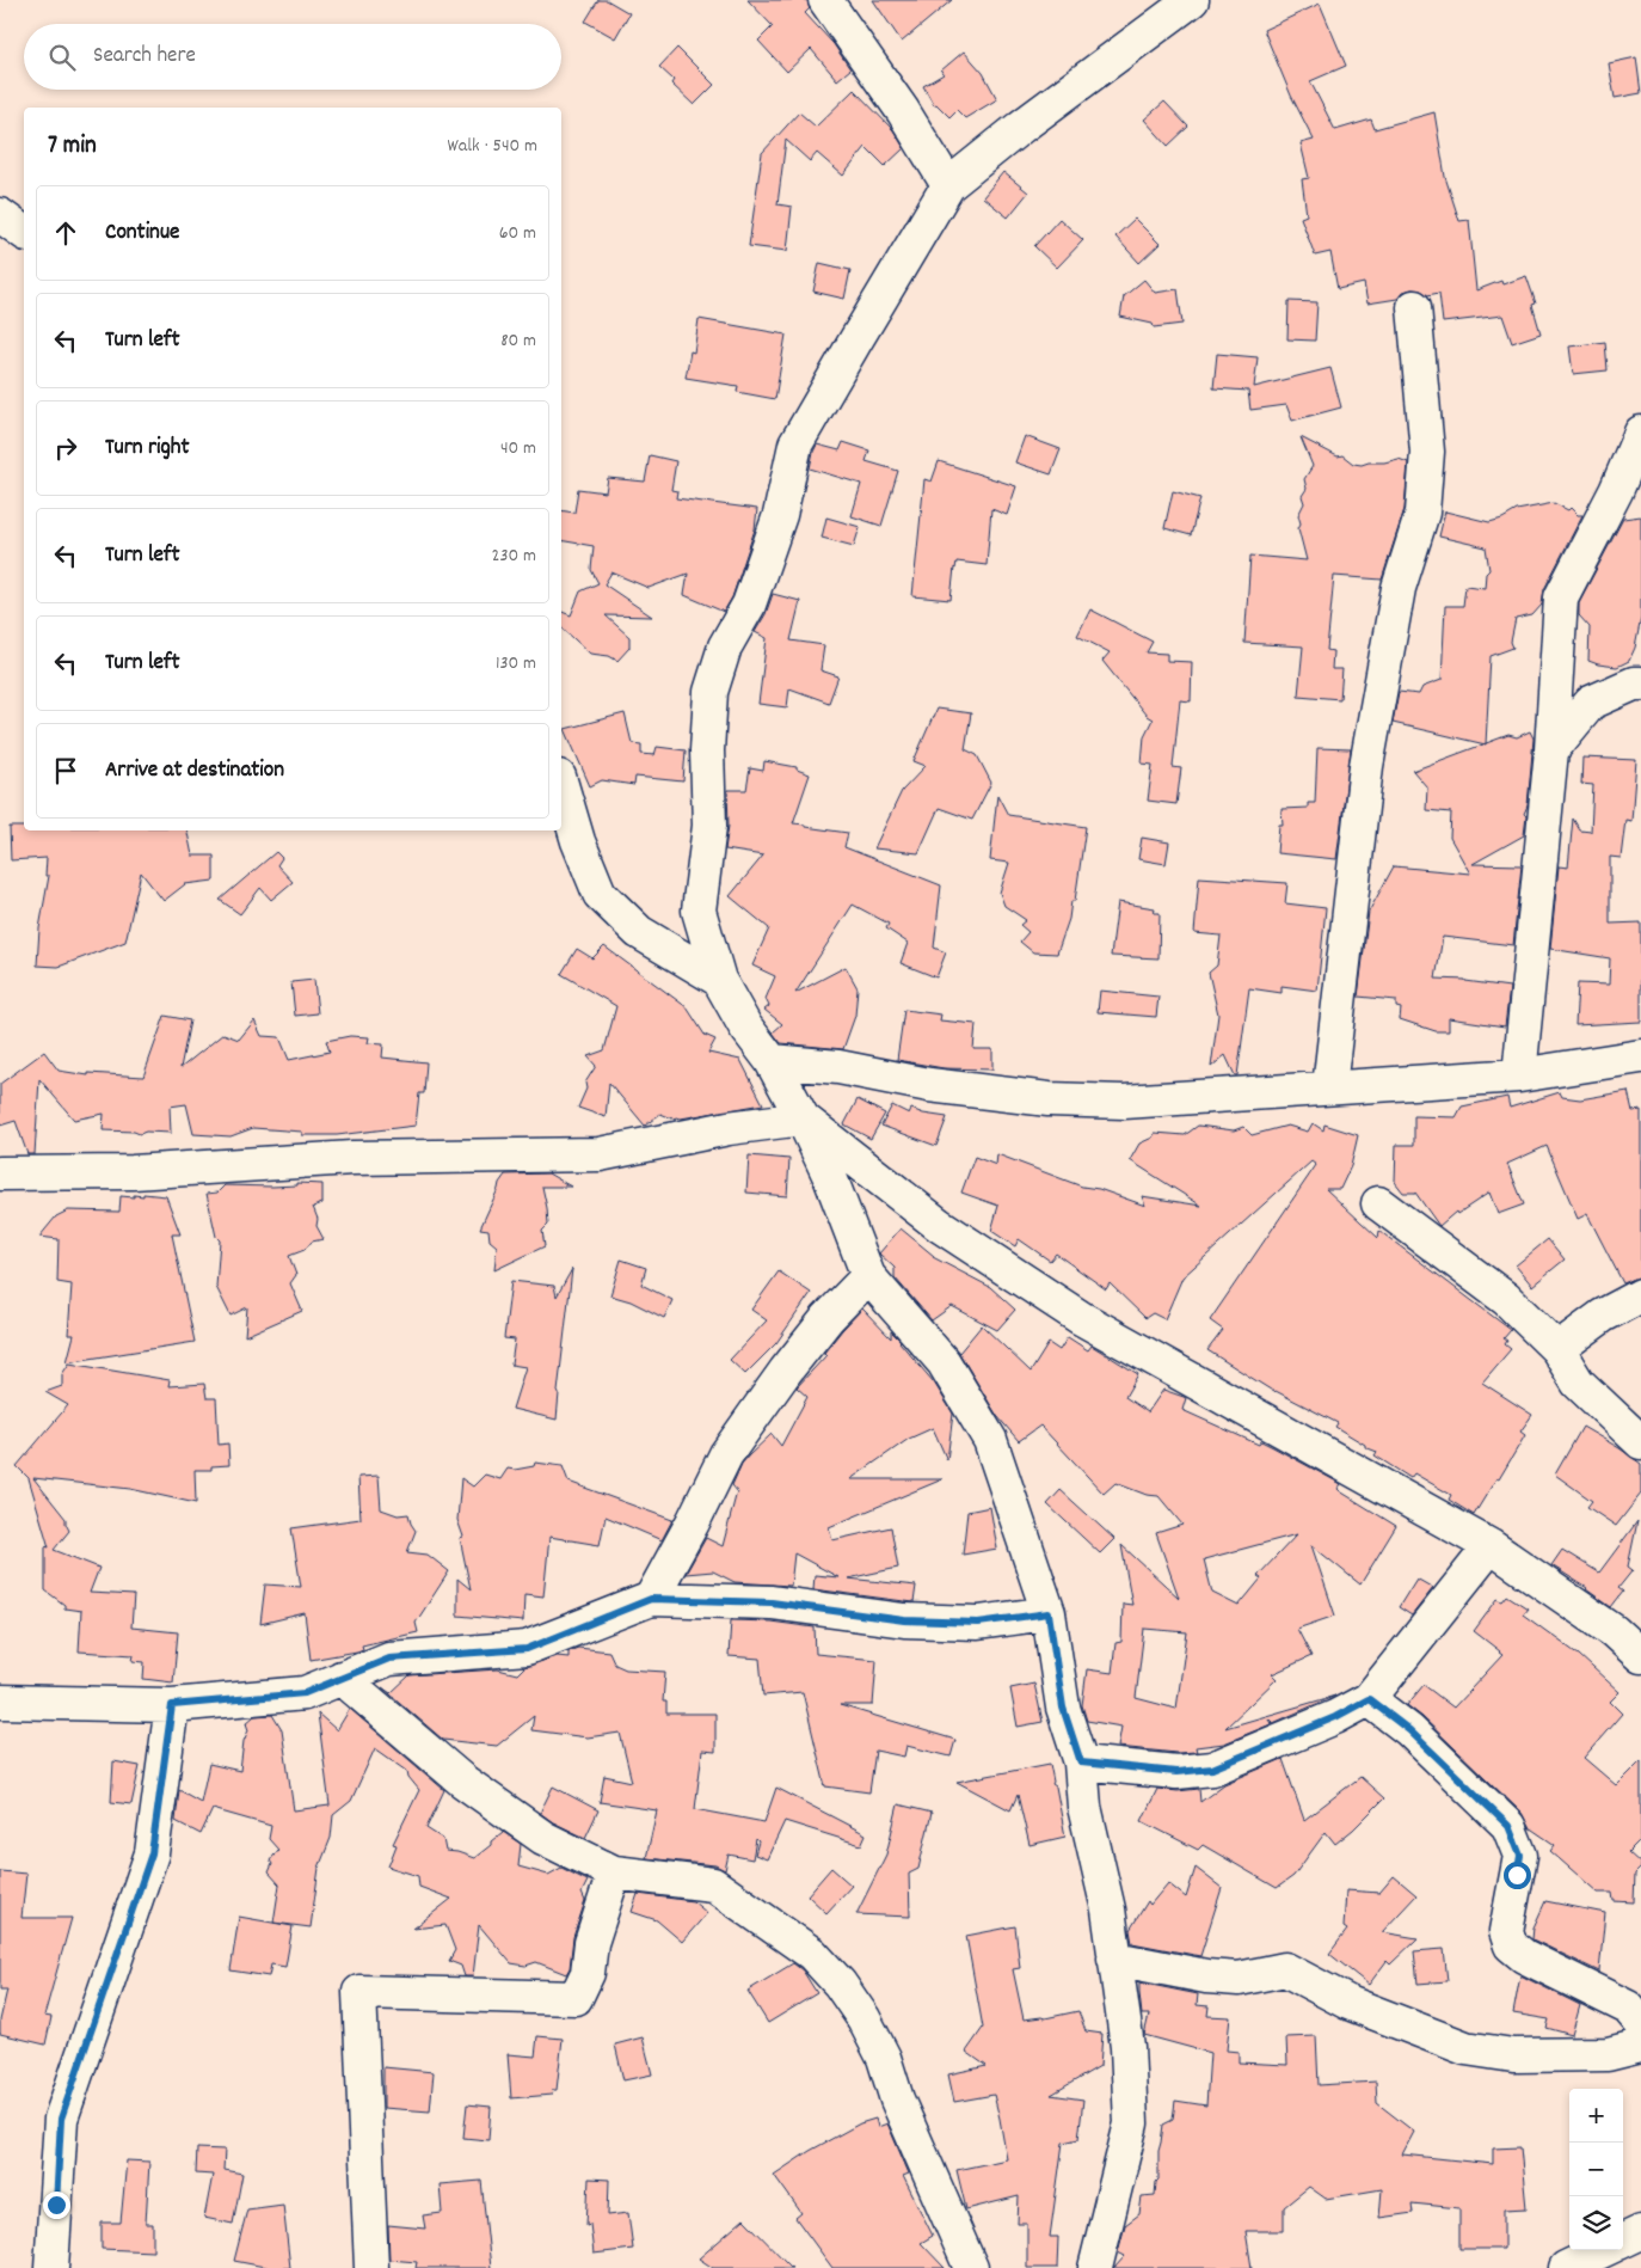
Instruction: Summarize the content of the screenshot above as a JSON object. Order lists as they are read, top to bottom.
{
  "page": {
    "search": "Search here",
    "heading": ["7 min", "Walk · 540 m"],
    "list": [
      ["Continue", "60 m"],
      ["Turn left", "80 m"],
      ["Turn right", "40 m"],
      ["Turn left", "230 m"],
      ["Turn left", "130 m"],
      "Arrive at destination"
    ],
    "map_buttons": ["+", "−"]
  }
}
